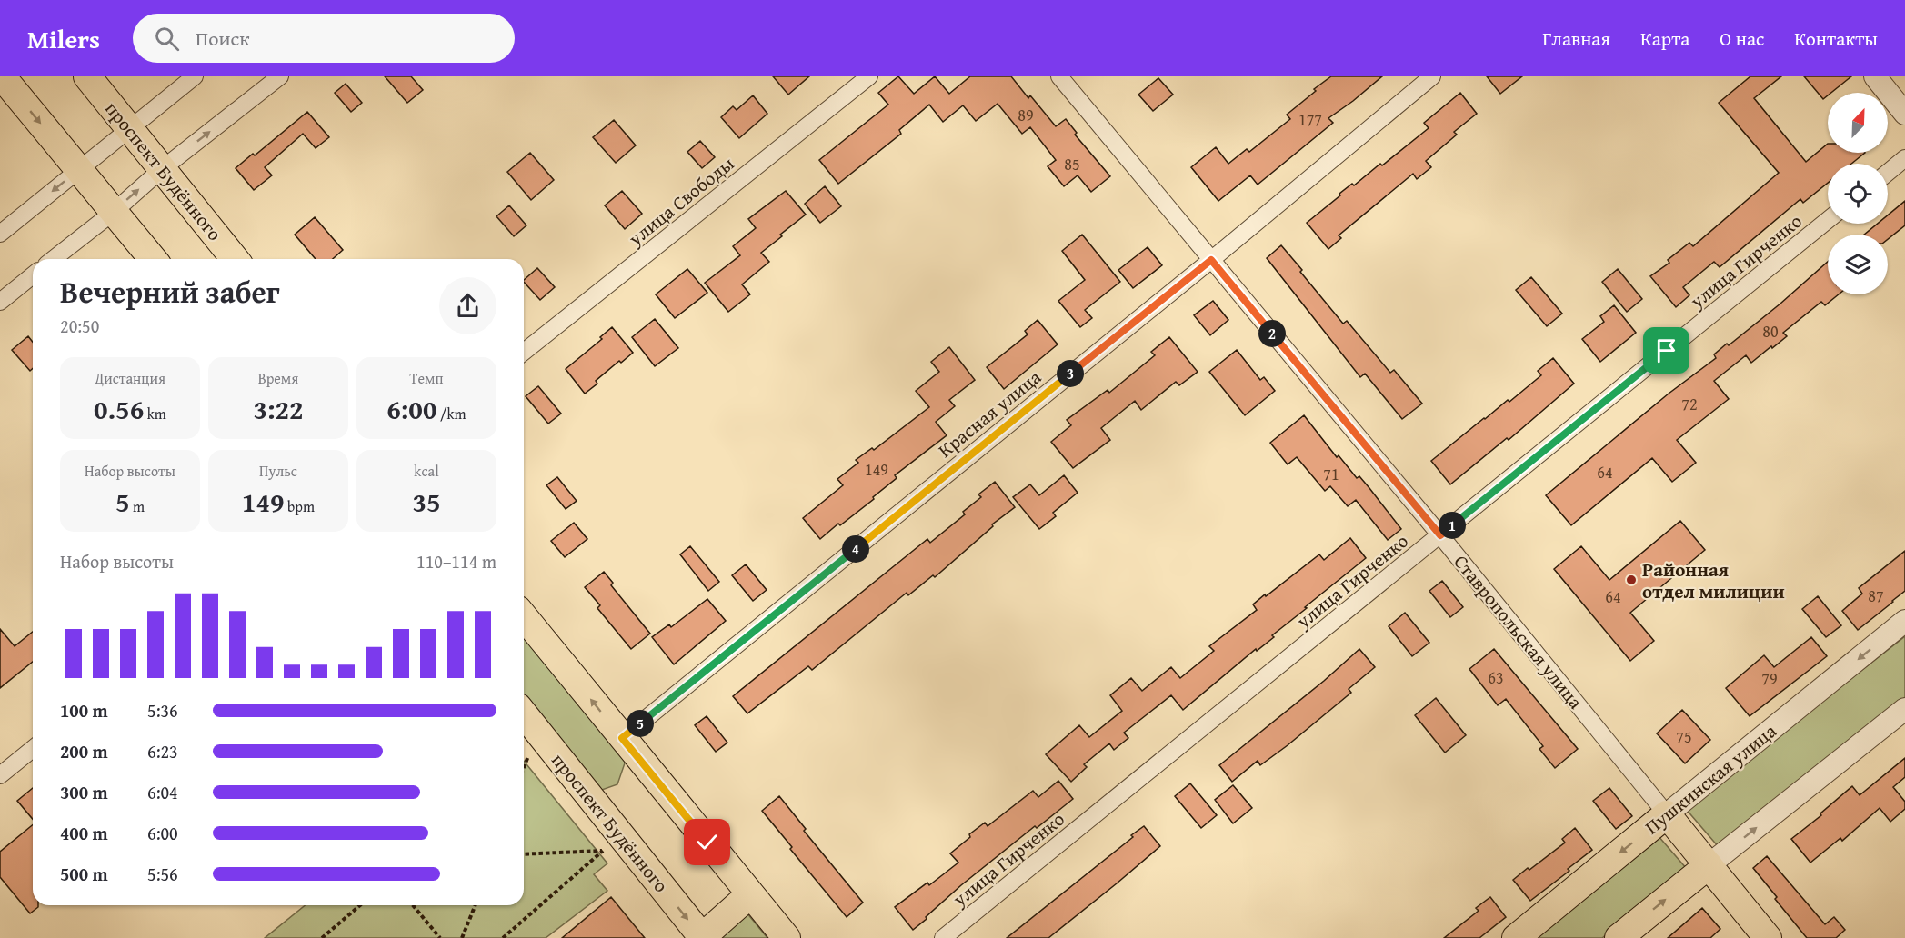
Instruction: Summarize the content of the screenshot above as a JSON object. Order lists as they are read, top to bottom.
{
  "streets": {
    "main road": ["проспект Будённого", "Ставропольская улица", "Пушкинская улица"],
    "street": ["улица Свободы", "улица Гирченко", "Красная улица"]
  },
  "crossings": [
    ["улица Гирченко", "Ставропольская улица"],
    ["Красная улица", "Ставропольская улица"],
    ["Ставропольская улица", "Пушкинская улица"]
  ],
  "places": ["Районная отдел милиции"],
  "house_numbers": [
    "89",
    "177",
    "85",
    "80",
    "72",
    "149",
    "64",
    "71",
    "87",
    "64",
    "63",
    "79",
    "75"
  ],
  "north": "top right",
  "page": {
    "header": "Milers",
    "search": "Поиск",
    "nav": [
      "Главная",
      "Карта",
      "О нас",
      "Контакты"
    ],
    "heading": ["Вечерний забег", "20:50"],
    "pins": [
      "2",
      "3",
      "1",
      "4",
      "5"
    ],
    "stats": [
      ["Дистанция", "0.56 km"],
      ["Время", "3:22"],
      ["Темп", "6:00 /km"],
      ["Набор высоты", "5 m"],
      ["Пульс", "149 bpm"],
      ["kcal", "35"]
    ],
    "chart": ["Набор высоты", "110–114 m"],
    "list": [
      {
        "name": "100 m",
        "note": "5:36"
      },
      {
        "name": "200 m",
        "note": "6:23"
      },
      {
        "name": "300 m",
        "note": "6:04"
      },
      {
        "name": "400 m",
        "note": "6:00"
      },
      {
        "name": "500 m",
        "note": "5:56"
      }
    ]
  }
}
